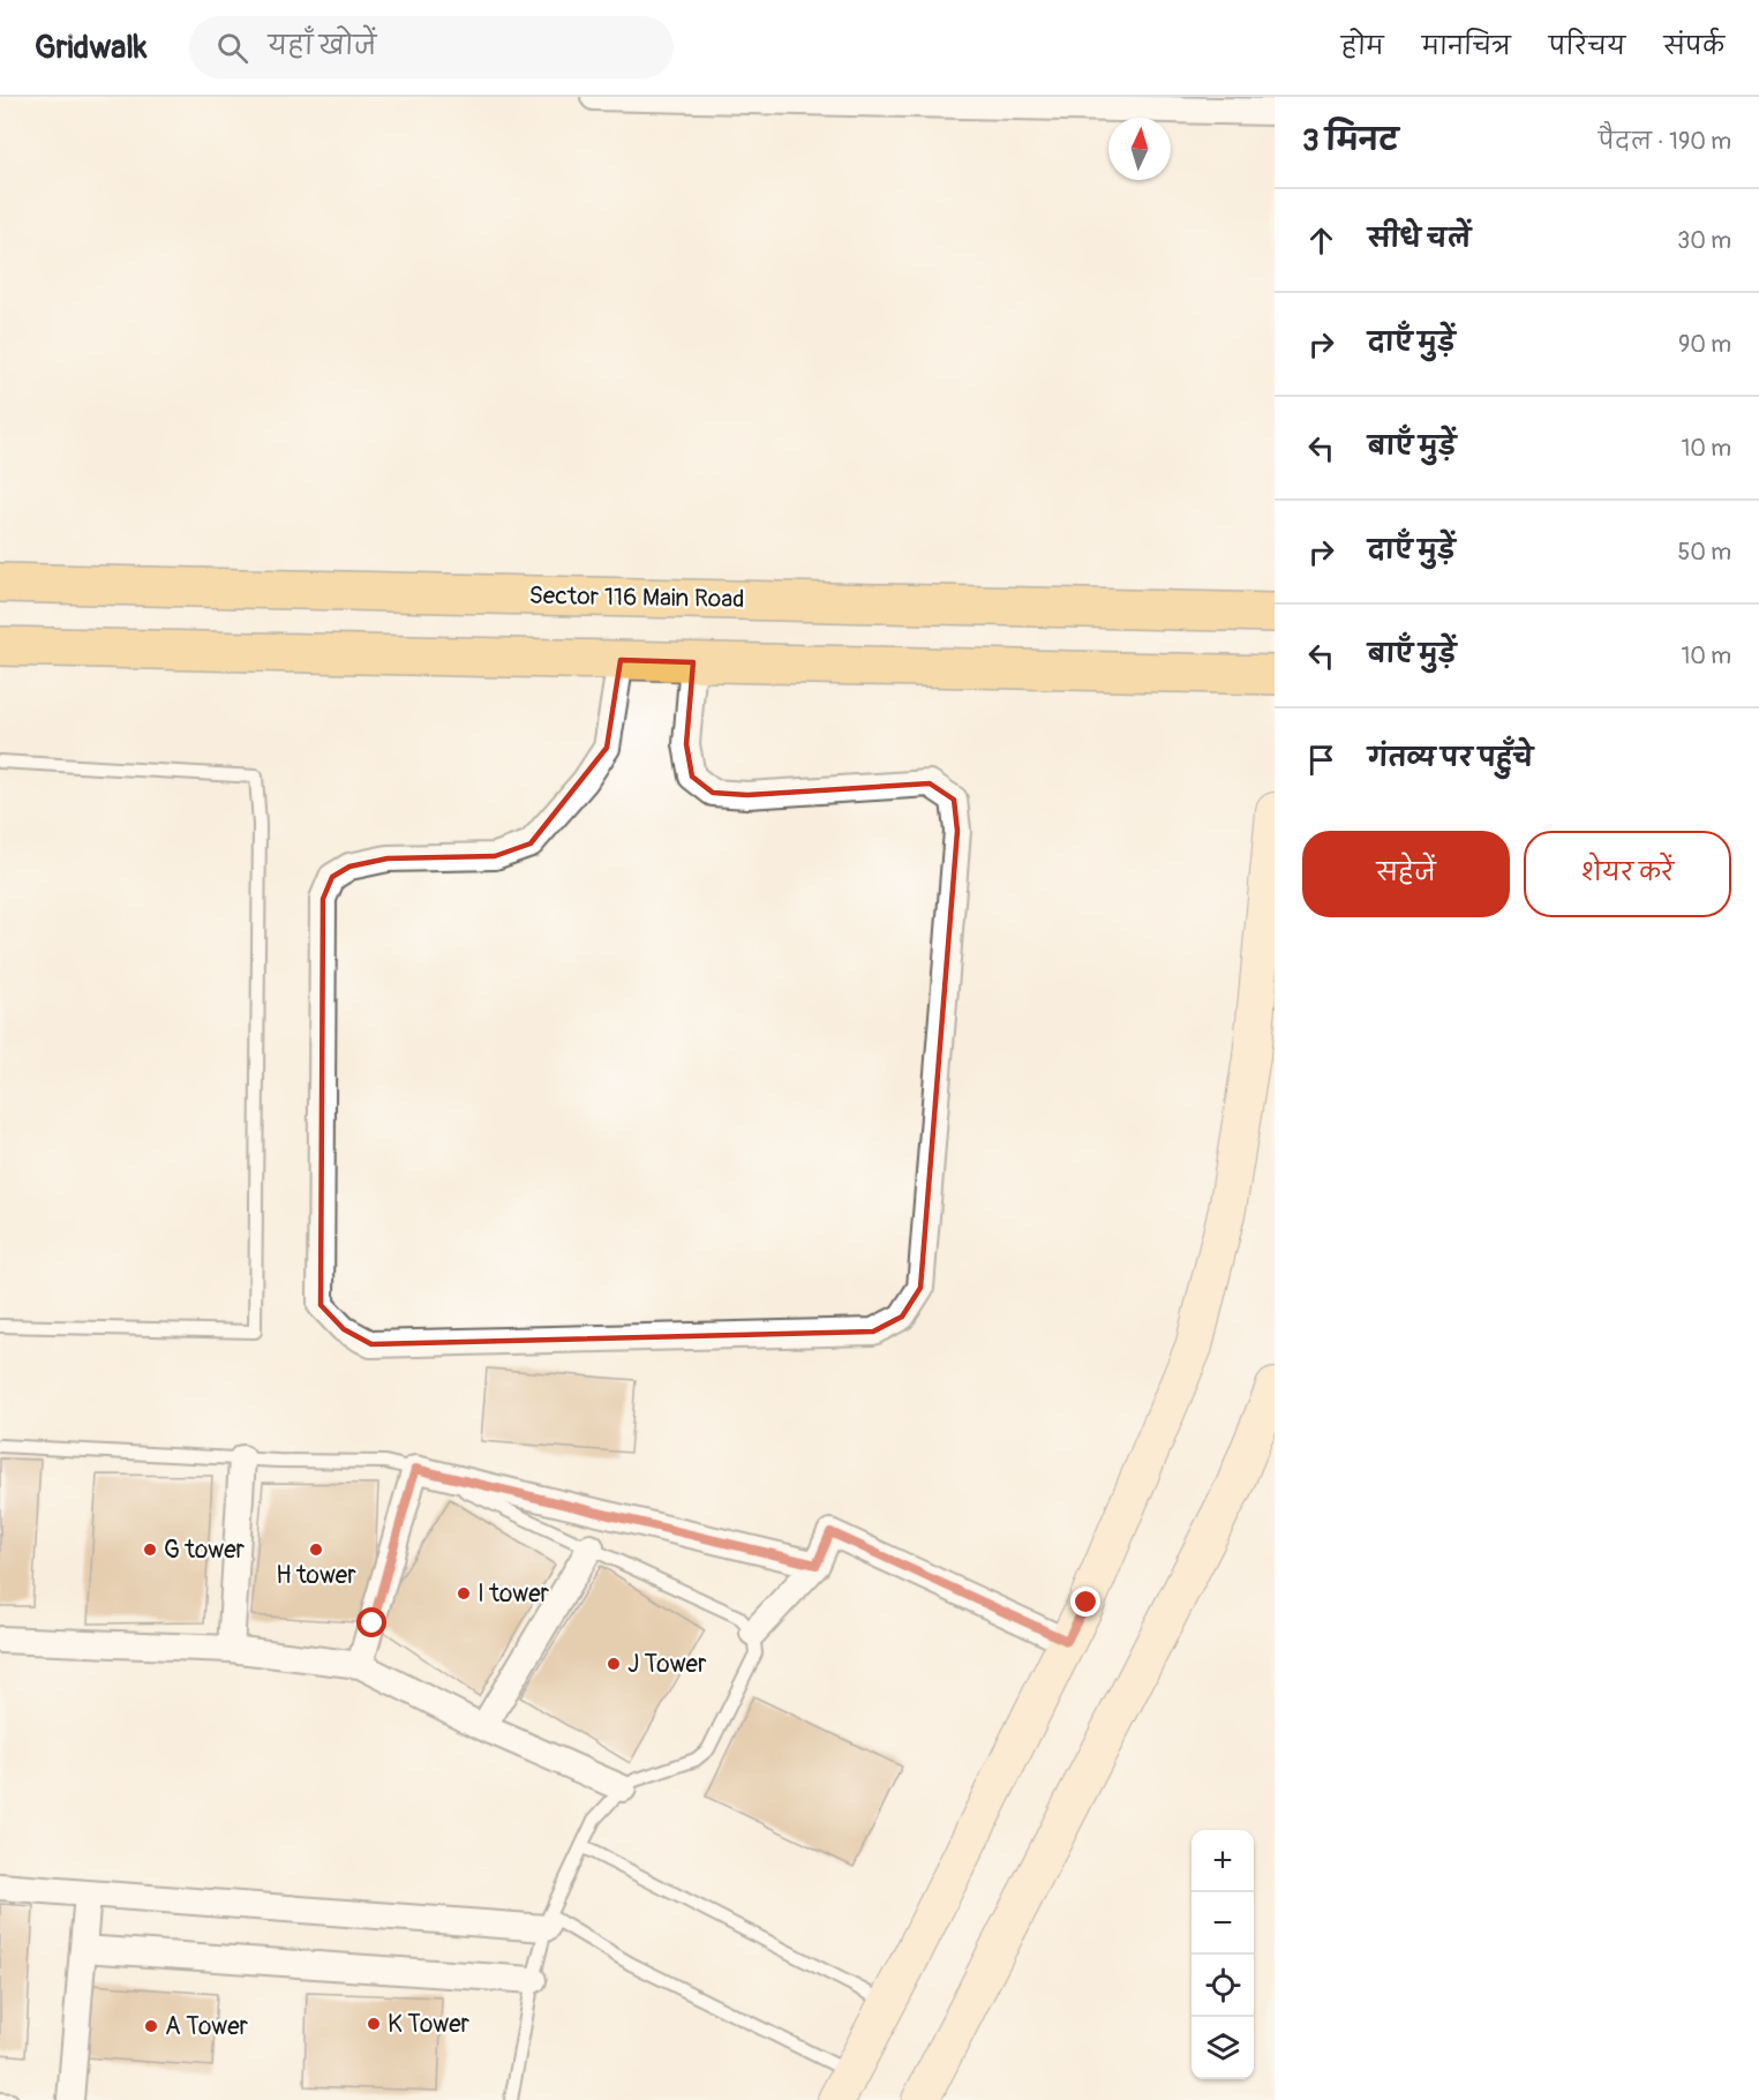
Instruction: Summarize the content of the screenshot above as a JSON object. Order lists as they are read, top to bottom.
{
  "streets": {
    "main road": ["Sector 116 Main Road"]
  },
  "places": [
    "G tower",
    "H tower",
    "I tower",
    "J Tower",
    "K Tower",
    "A Tower"
  ],
  "north": "top",
  "page": {
    "header": "Gridwalk",
    "search": "यहाँ खोजें",
    "nav": [
      "होम",
      "मानचित्र",
      "परिचय",
      "संपर्क"
    ],
    "heading": ["3 मिनट", "पैदल · 190 m"],
    "list": [
      ["सीधे चलें", "30 m"],
      ["दाएँ मुड़ें", "90 m"],
      ["बाएँ मुड़ें", "10 m"],
      ["दाएँ मुड़ें", "50 m"],
      ["बाएँ मुड़ें", "10 m"],
      "गंतव्य पर पहुँचे"
    ],
    "buttons": ["सहेजें", "शेयर करें"],
    "map_buttons": ["+", "−"]
  }
}
